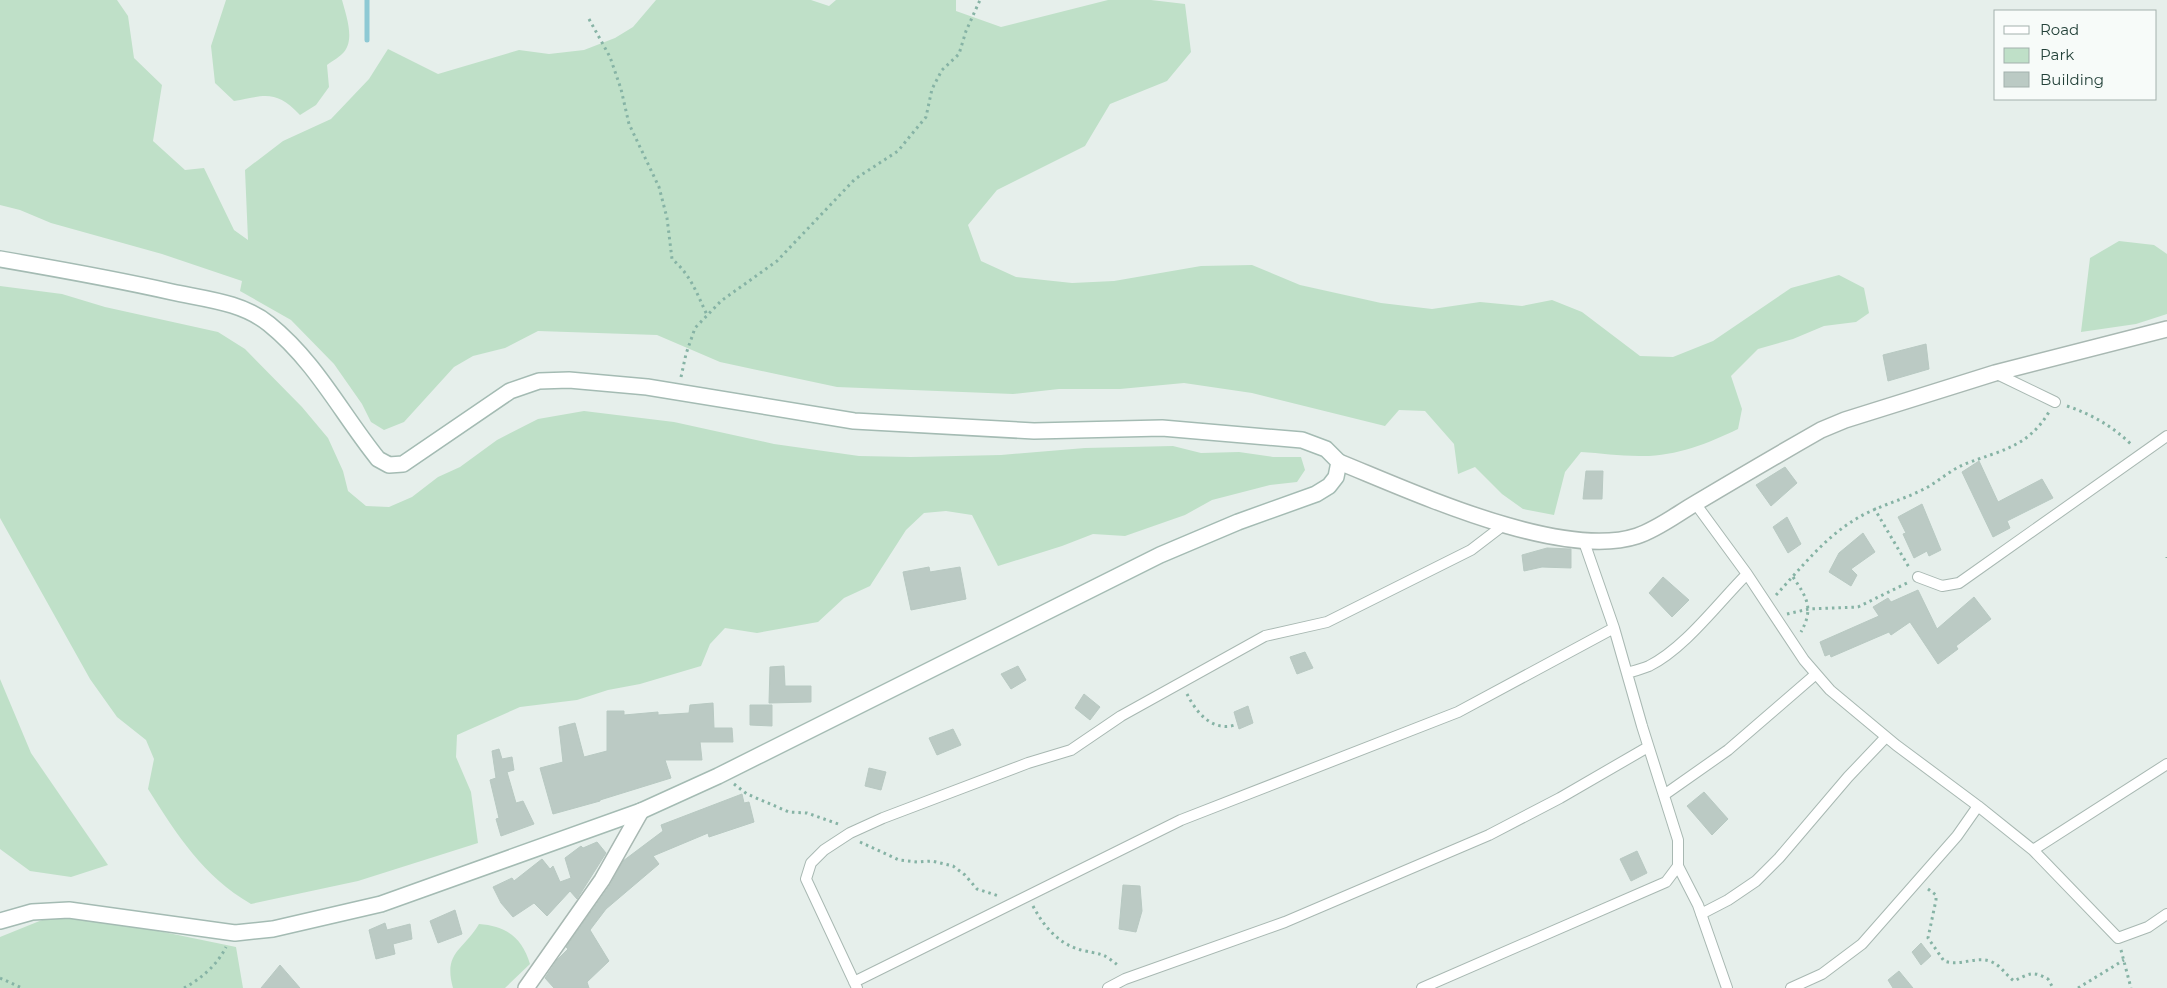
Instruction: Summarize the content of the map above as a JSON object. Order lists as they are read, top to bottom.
{
  "legend": ["Road", "Park", "Building"]
}
